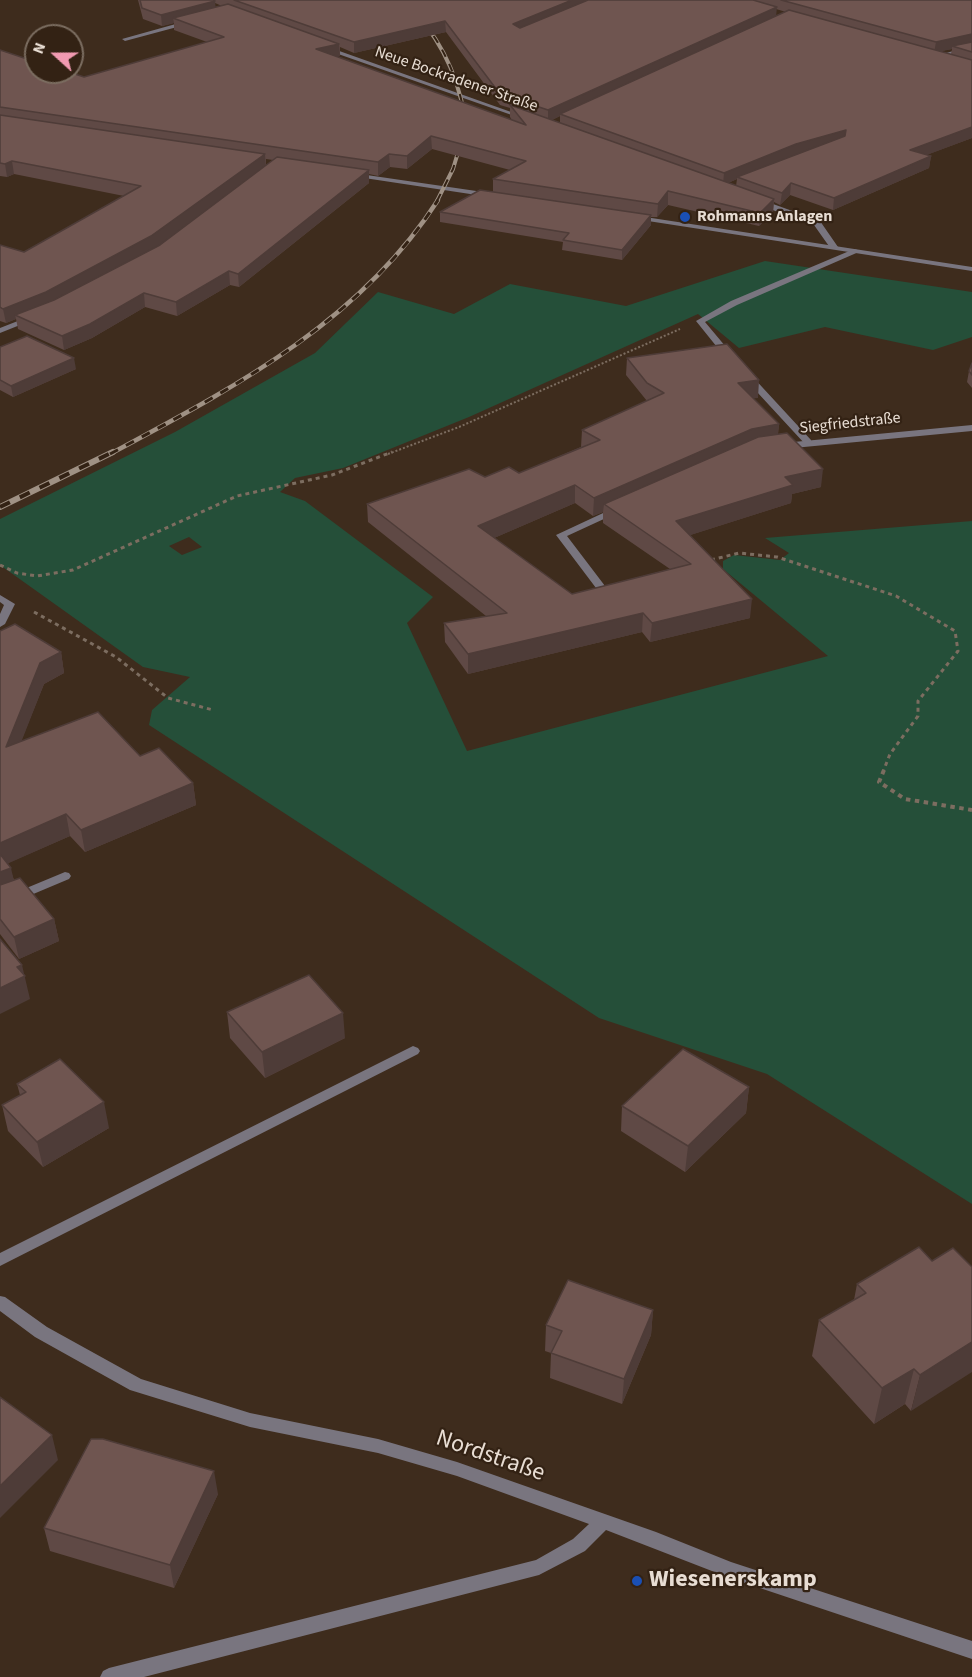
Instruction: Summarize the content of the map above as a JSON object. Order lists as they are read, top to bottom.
{
  "streets": {
    "street": ["Neue Bockradener Straße", "Siegfriedstraße", "Nordstraße"]
  },
  "places": ["Rohmanns Anlagen", "Wiesenerskamp"],
  "north": "left"
}
